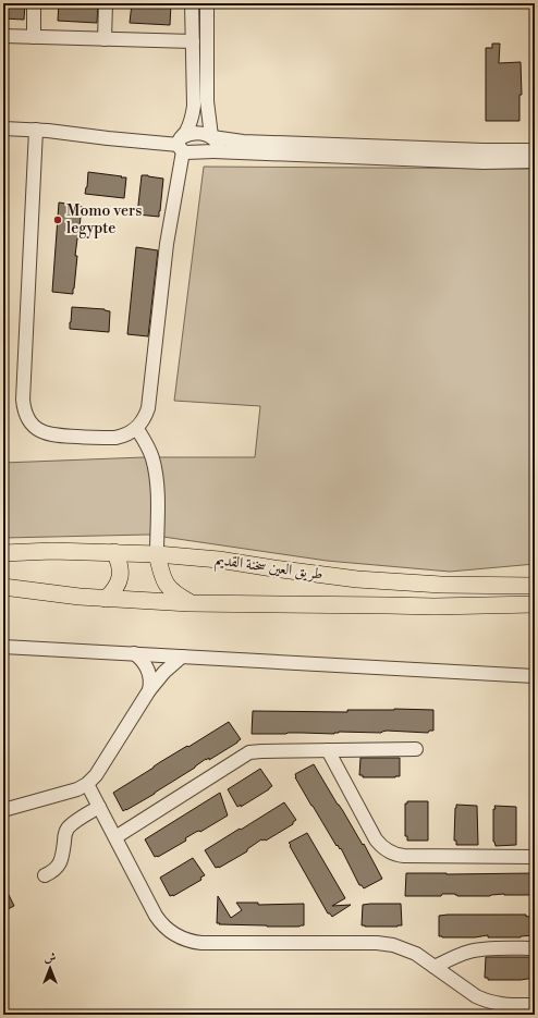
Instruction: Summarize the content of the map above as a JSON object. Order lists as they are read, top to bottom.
{
  "streets": {
    "main road": ["طريق العين سخنة القديم"]
  },
  "places": ["Momo vers legypte"],
  "north": "top"
}
